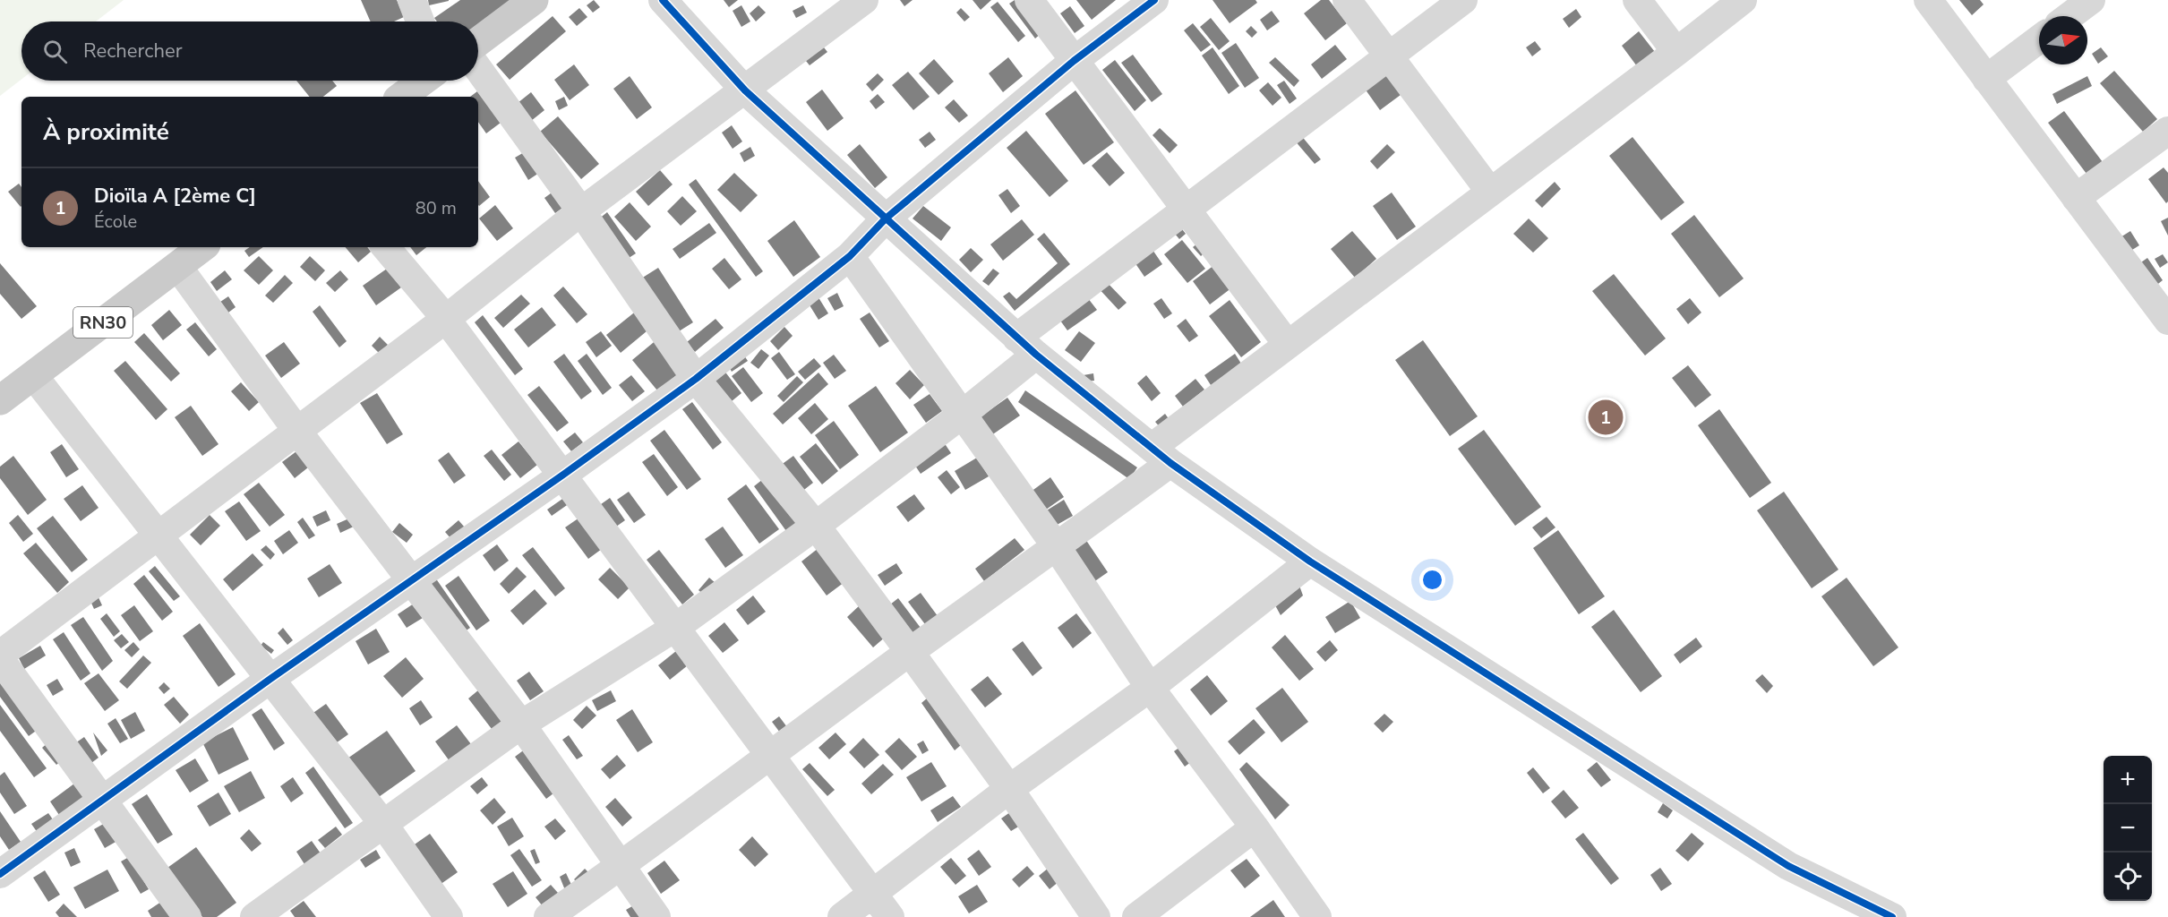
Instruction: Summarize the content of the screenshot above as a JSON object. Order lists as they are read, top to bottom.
{
  "streets": {
    "main road": ["RN30"]
  },
  "north": "right",
  "page": {
    "search": "Rechercher",
    "heading": "À proximité",
    "list": [
      {
        "mark": "1",
        "name": "Dioïla A [2ème C]",
        "note": "École",
        "value": "80 m"
      }
    ],
    "pins": "1",
    "map_buttons": ["+", "−"]
  }
}
